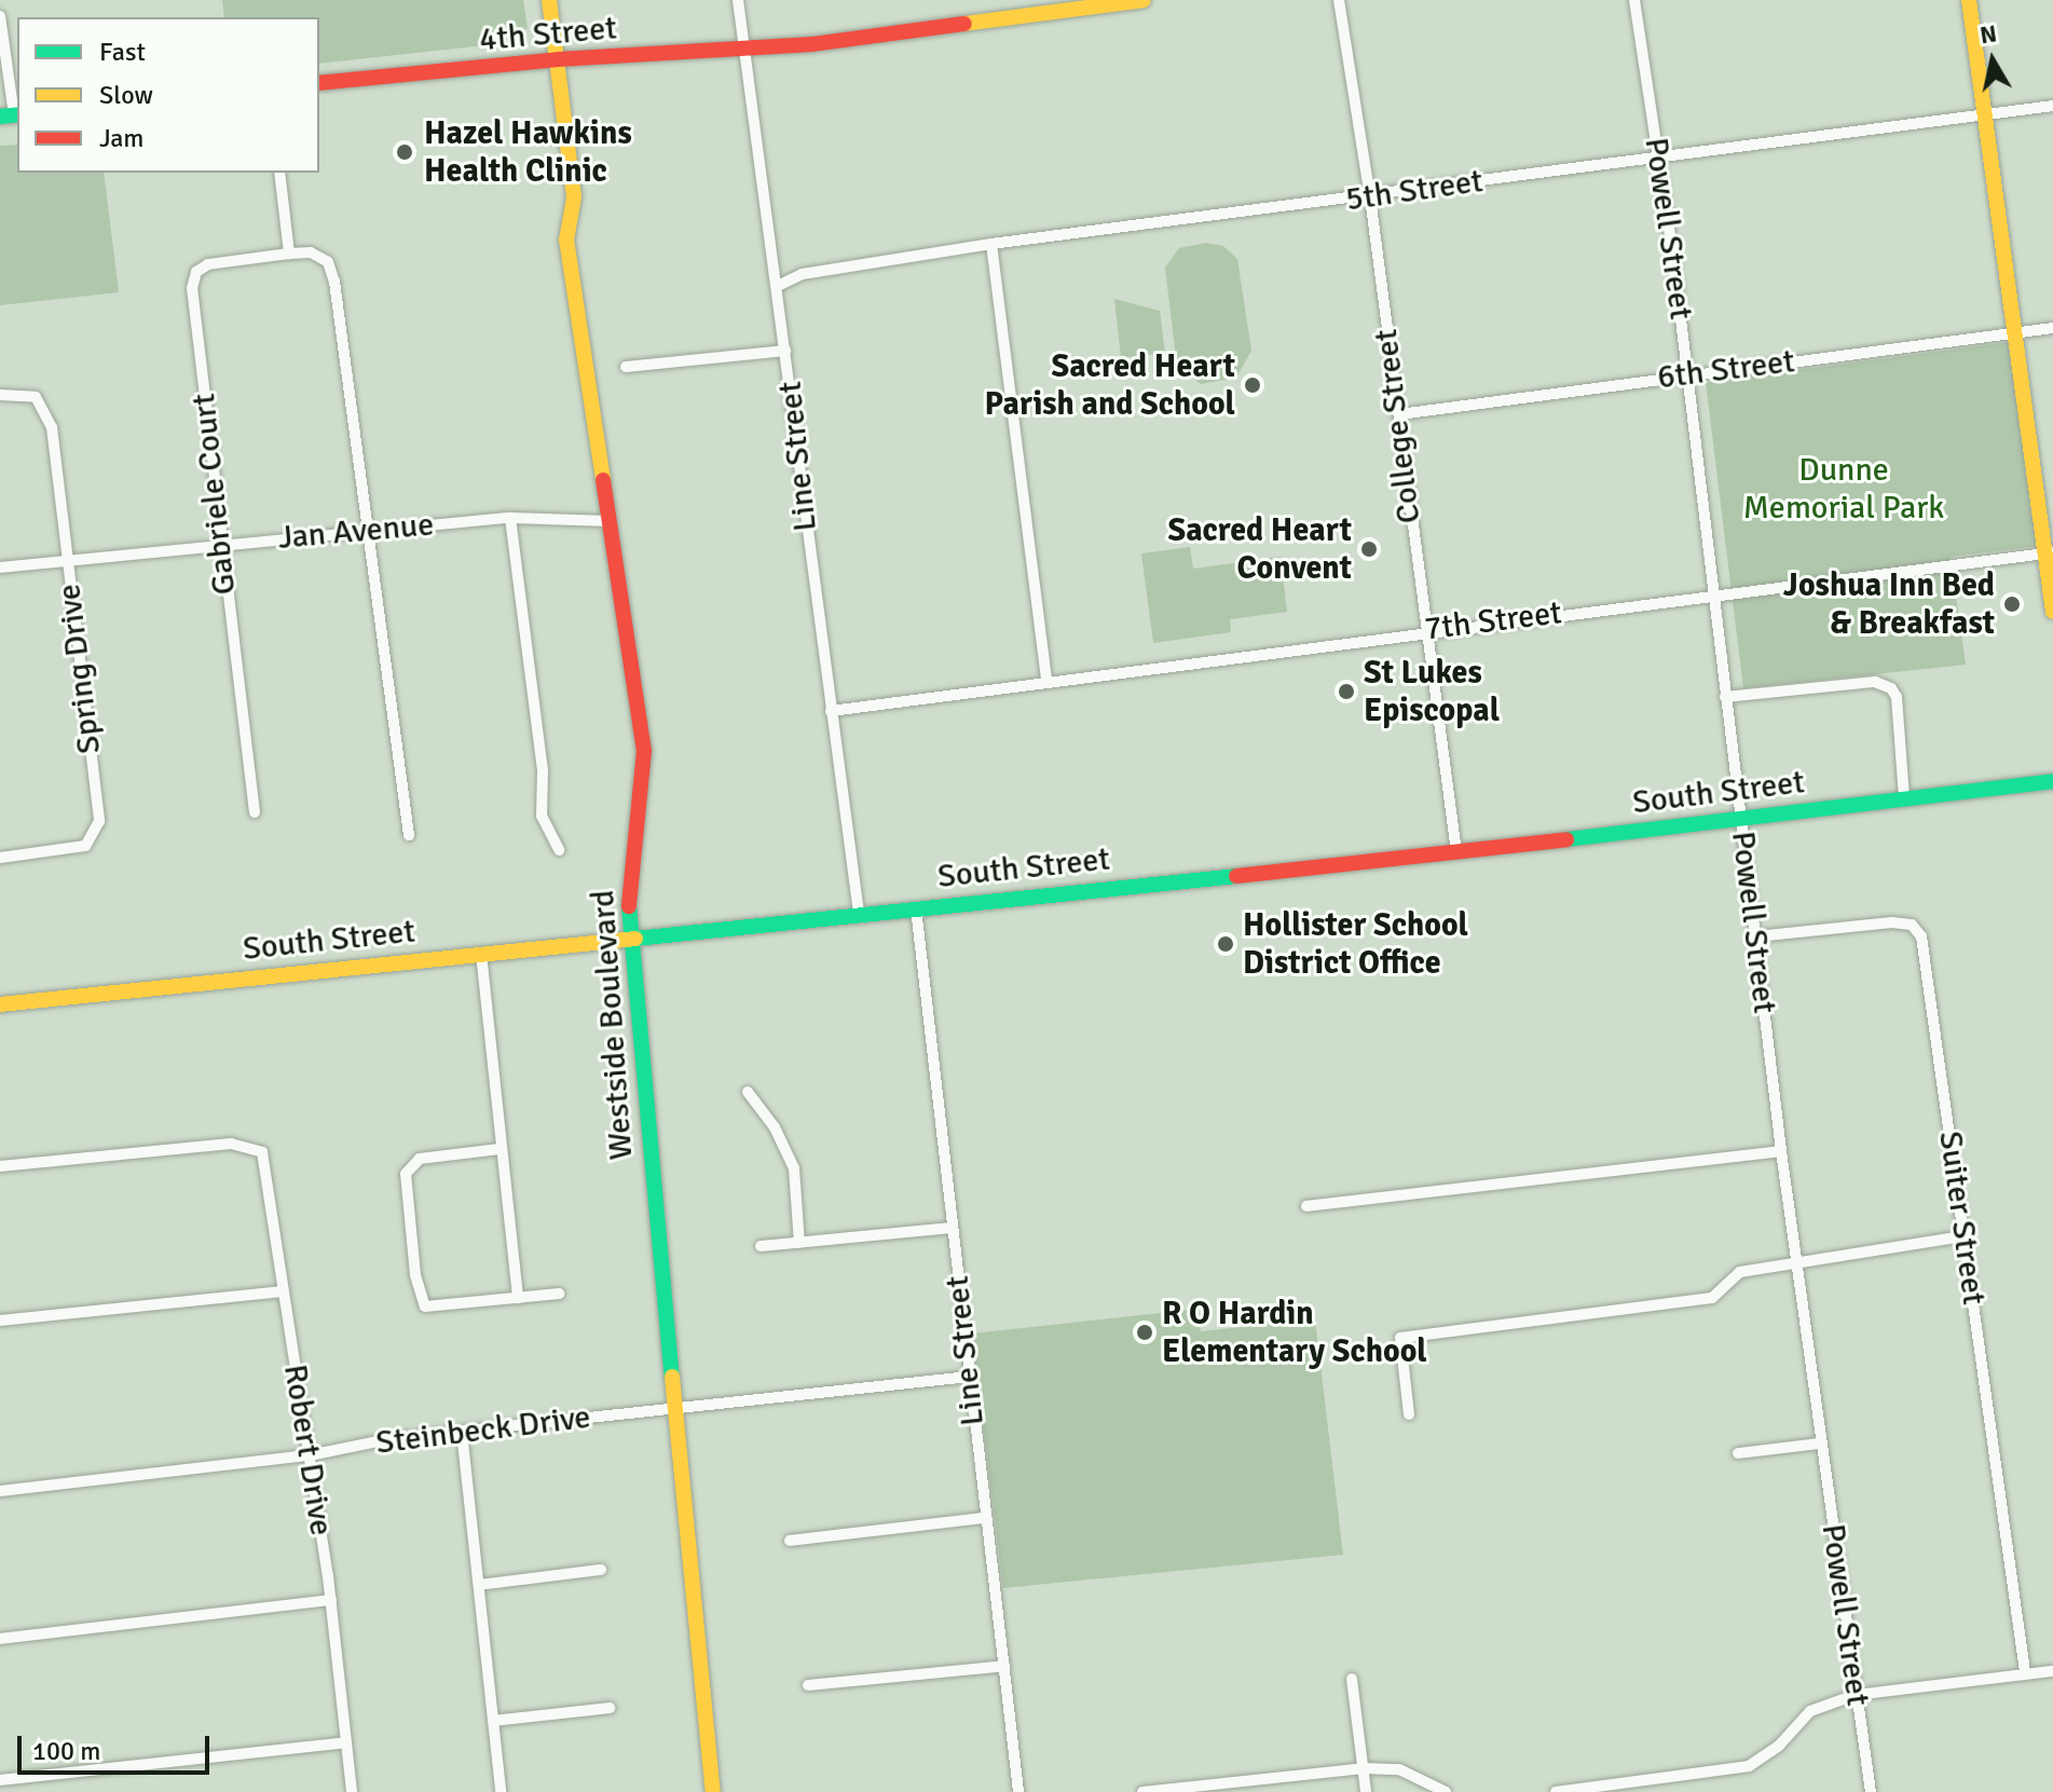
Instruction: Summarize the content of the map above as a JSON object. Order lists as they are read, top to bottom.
{
  "streets": {
    "street": [
      "4th Street",
      "5th Street",
      "Powell Street",
      "6th Street",
      "College Street",
      "Line Street",
      "Gabriele Court",
      "Jan Avenue",
      "7th Street",
      "Spring Drive",
      "South Street",
      "Westside Boulevard",
      "Suiter Street",
      "Steinbeck Drive",
      "Robert Drive"
    ]
  },
  "crossings": [
    ["4th Street", "Line Street"],
    ["4th Street", "Westside Boulevard"],
    ["5th Street", "Powell Street"],
    ["5th Street", "College Street"],
    ["5th Street", "Line Street"],
    ["Powell Street", "6th Street"],
    ["Powell Street", "7th Street"],
    ["Powell Street", "South Street"],
    ["Powell Street", "Suiter Street"],
    ["6th Street", "College Street"],
    ["College Street", "7th Street"],
    ["College Street", "South Street"],
    ["Line Street", "7th Street"],
    ["Line Street", "South Street"],
    ["Line Street", "Steinbeck Drive"],
    ["Gabriele Court", "Jan Avenue"],
    ["Jan Avenue", "Spring Drive"],
    ["Jan Avenue", "Westside Boulevard"],
    ["South Street", "Westside Boulevard"],
    ["Westside Boulevard", "Steinbeck Drive"],
    ["Steinbeck Drive", "Robert Drive"]
  ],
  "parks": ["Dunne Memorial Park"],
  "places": [
    "Hazel Hawkins Health Clinic",
    "Sacred Heart Parish and School",
    "Sacred Heart Convent",
    "Joshua Inn Bed & Breakfast",
    "St Lukes Episcopal",
    "Hollister School District Office",
    "R O Hardin Elementary School"
  ],
  "legend": ["Fast", "Slow", "Jam"],
  "scale_bar": "100 m",
  "north": "top"
}
